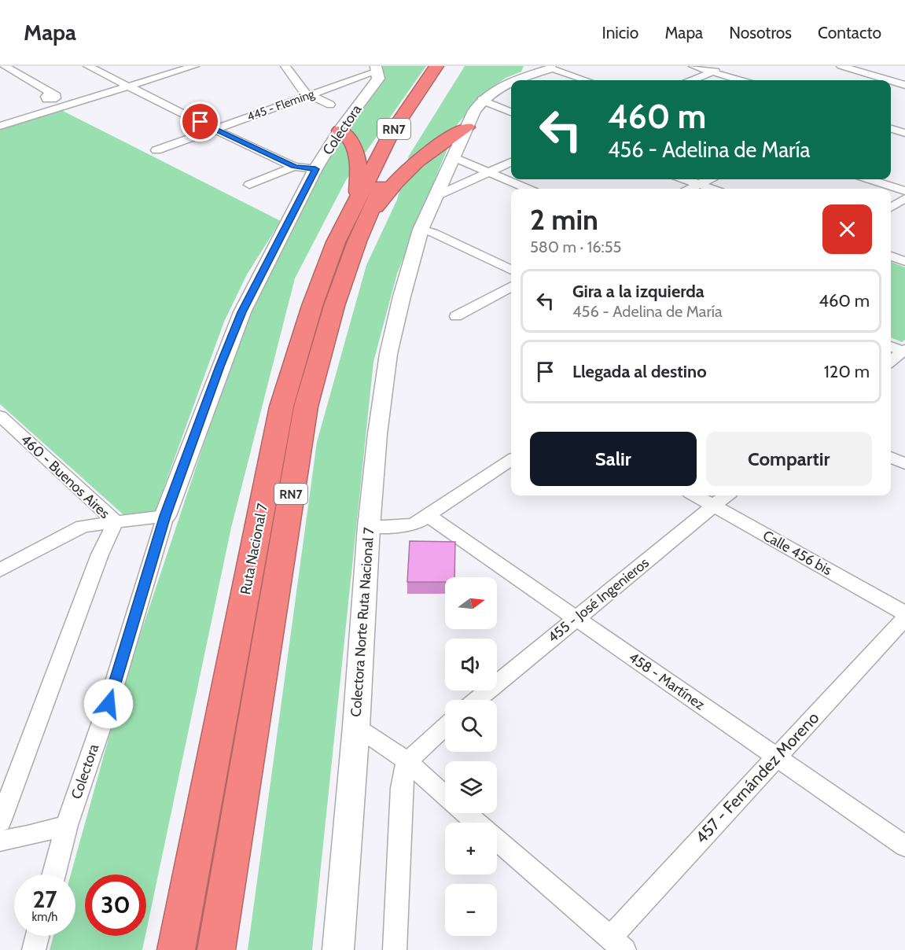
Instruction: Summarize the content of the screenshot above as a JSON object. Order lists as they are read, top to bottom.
{
  "streets": {
    "highway": ["RN7", "Ruta Nacional 7"],
    "street": [
      "445 - Fleming",
      "Colectora",
      "460 - Buenos Aires",
      "Calle 456 bis",
      "455 - José Ingenieros",
      "Colectora Norte Ruta Nacional 7",
      "458 - Martínez",
      "457 - Fernández Moreno"
    ]
  },
  "crossings": [
    ["445 - Fleming", "Colectora"],
    ["Colectora", "460 - Buenos Aires"],
    ["Calle 456 bis", "455 - José Ingenieros"],
    ["455 - José Ingenieros", "458 - Martínez"],
    ["458 - Martínez", "457 - Fernández Moreno"]
  ],
  "north": "right",
  "page": {
    "header": "Mapa",
    "nav": [
      "Inicio",
      "Mapa",
      "Nosotros",
      "Contacto"
    ],
    "turn": ["460 m", "456 - Adelina de María"],
    "heading": ["2 min", "580 m · 16:55"],
    "list": [
      {
        "name": "Gira a la izquierda",
        "note": "456 - Adelina de María",
        "value": "460 m"
      },
      {
        "name": "Llegada al destino",
        "value": "120 m"
      }
    ],
    "buttons": ["Salir", "Compartir"],
    "map_buttons": ["+", "−"],
    "speed": "27 km/h",
    "limit": "30"
  }
}
